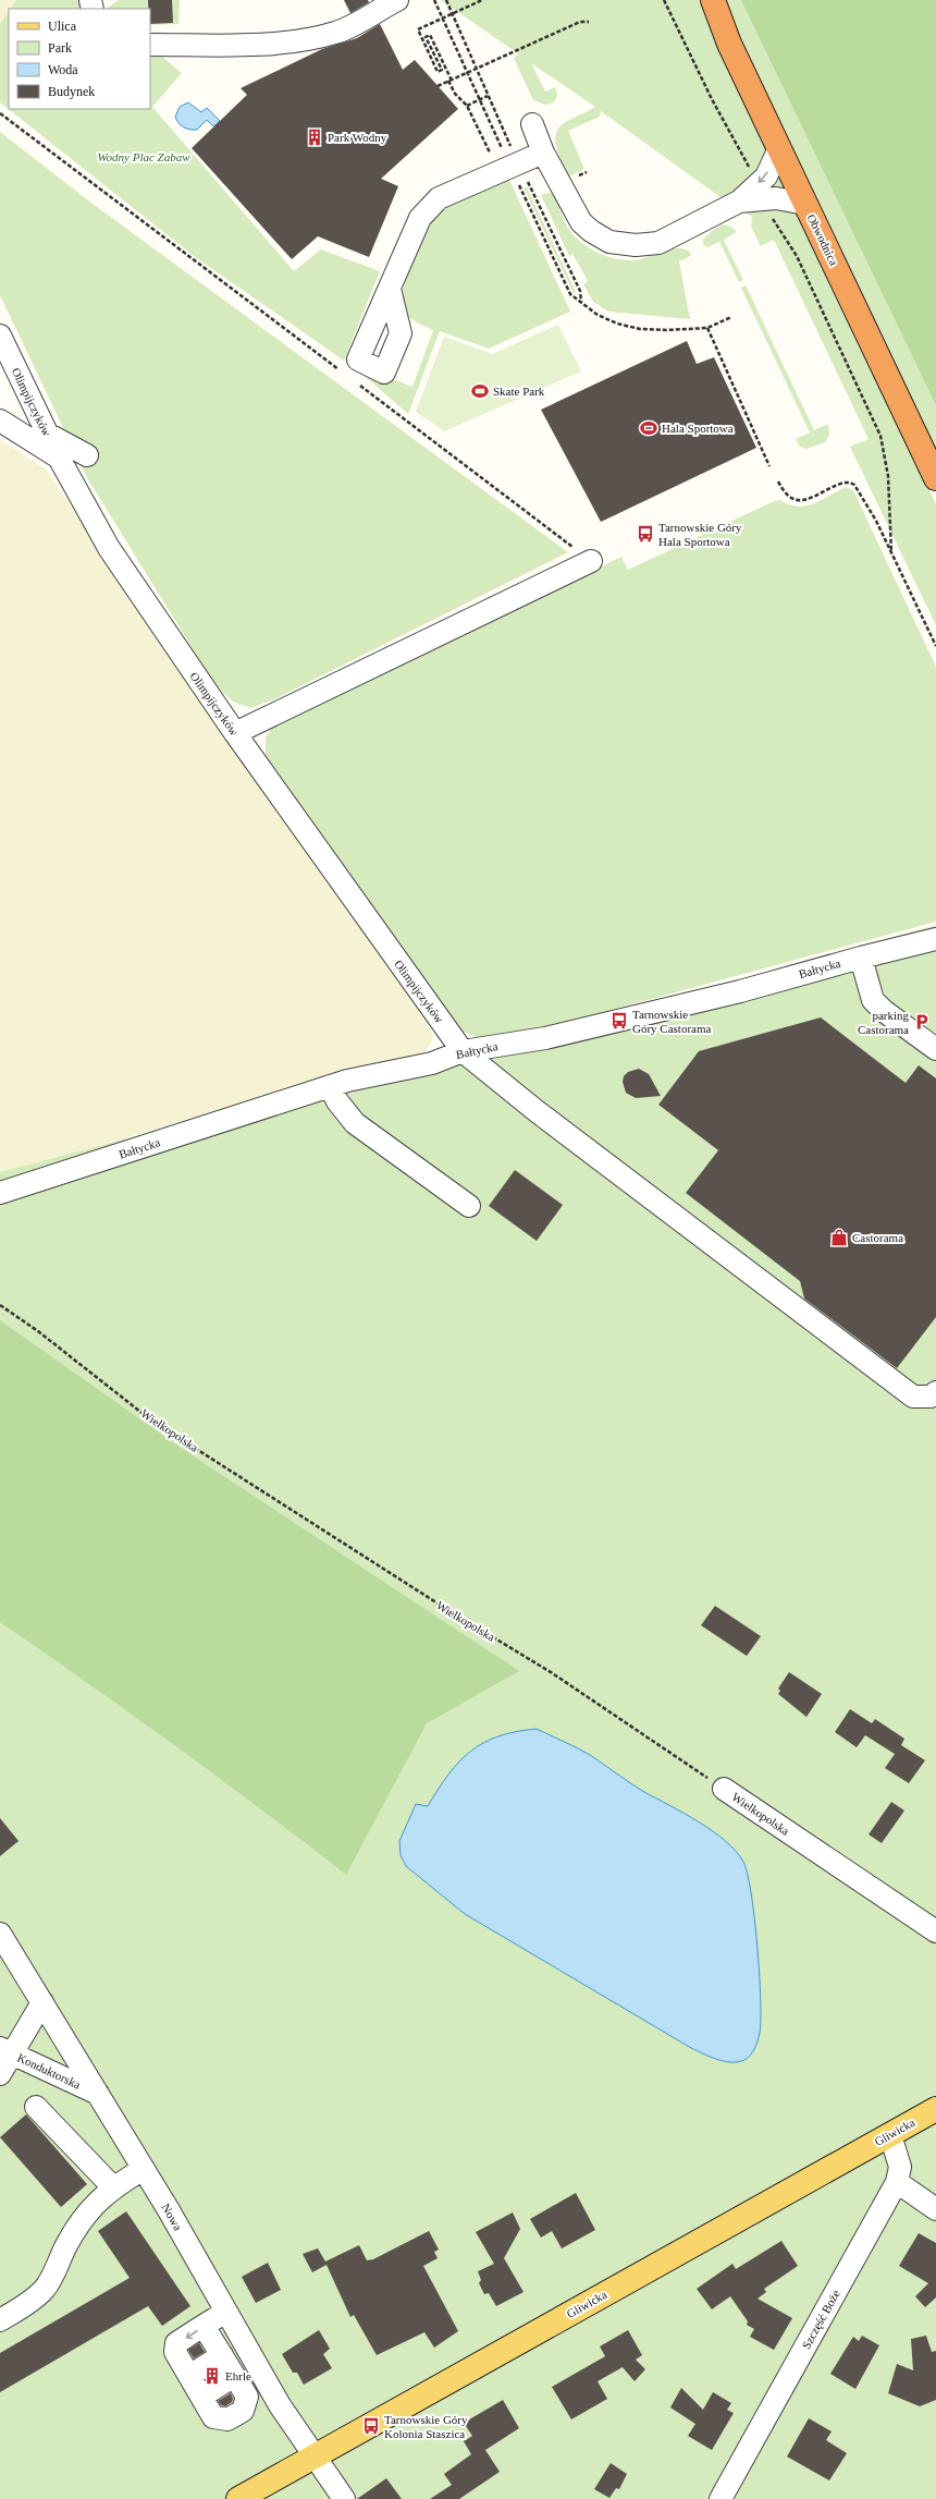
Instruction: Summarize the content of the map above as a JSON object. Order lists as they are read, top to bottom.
{
  "streets": {
    "highway": ["Obwodnica"],
    "main road": ["Gliwicka"],
    "street": [
      "Olimpijczyków",
      "Bałtycka",
      "Wielkopolska",
      "Konduktorska",
      "Nowa",
      "Szczęść Boże"
    ]
  },
  "crossings": [
    ["Olimpijczyków", "Bałtycka"],
    ["Konduktorska", "Nowa"],
    ["Gliwicka", "Nowa"],
    ["Gliwicka", "Szczęść Boże"]
  ],
  "parks": ["Wodny Plac Zabaw"],
  "places": {
    "building": ["Park Wodny", "Ehrle"],
    "sports": ["Skate Park", "Hala Sportowa"],
    "bus stop": ["Tarnowskie Góry Hala Sportowa", "Tarnowskie Góry Castorama", "Tarnowskie Góry Kolonia Staszica"],
    "parking": ["parking Castorama"],
    "shop": ["Castorama"]
  },
  "legend": [
    "Ulica",
    "Park",
    "Woda",
    "Budynek"
  ]
}
